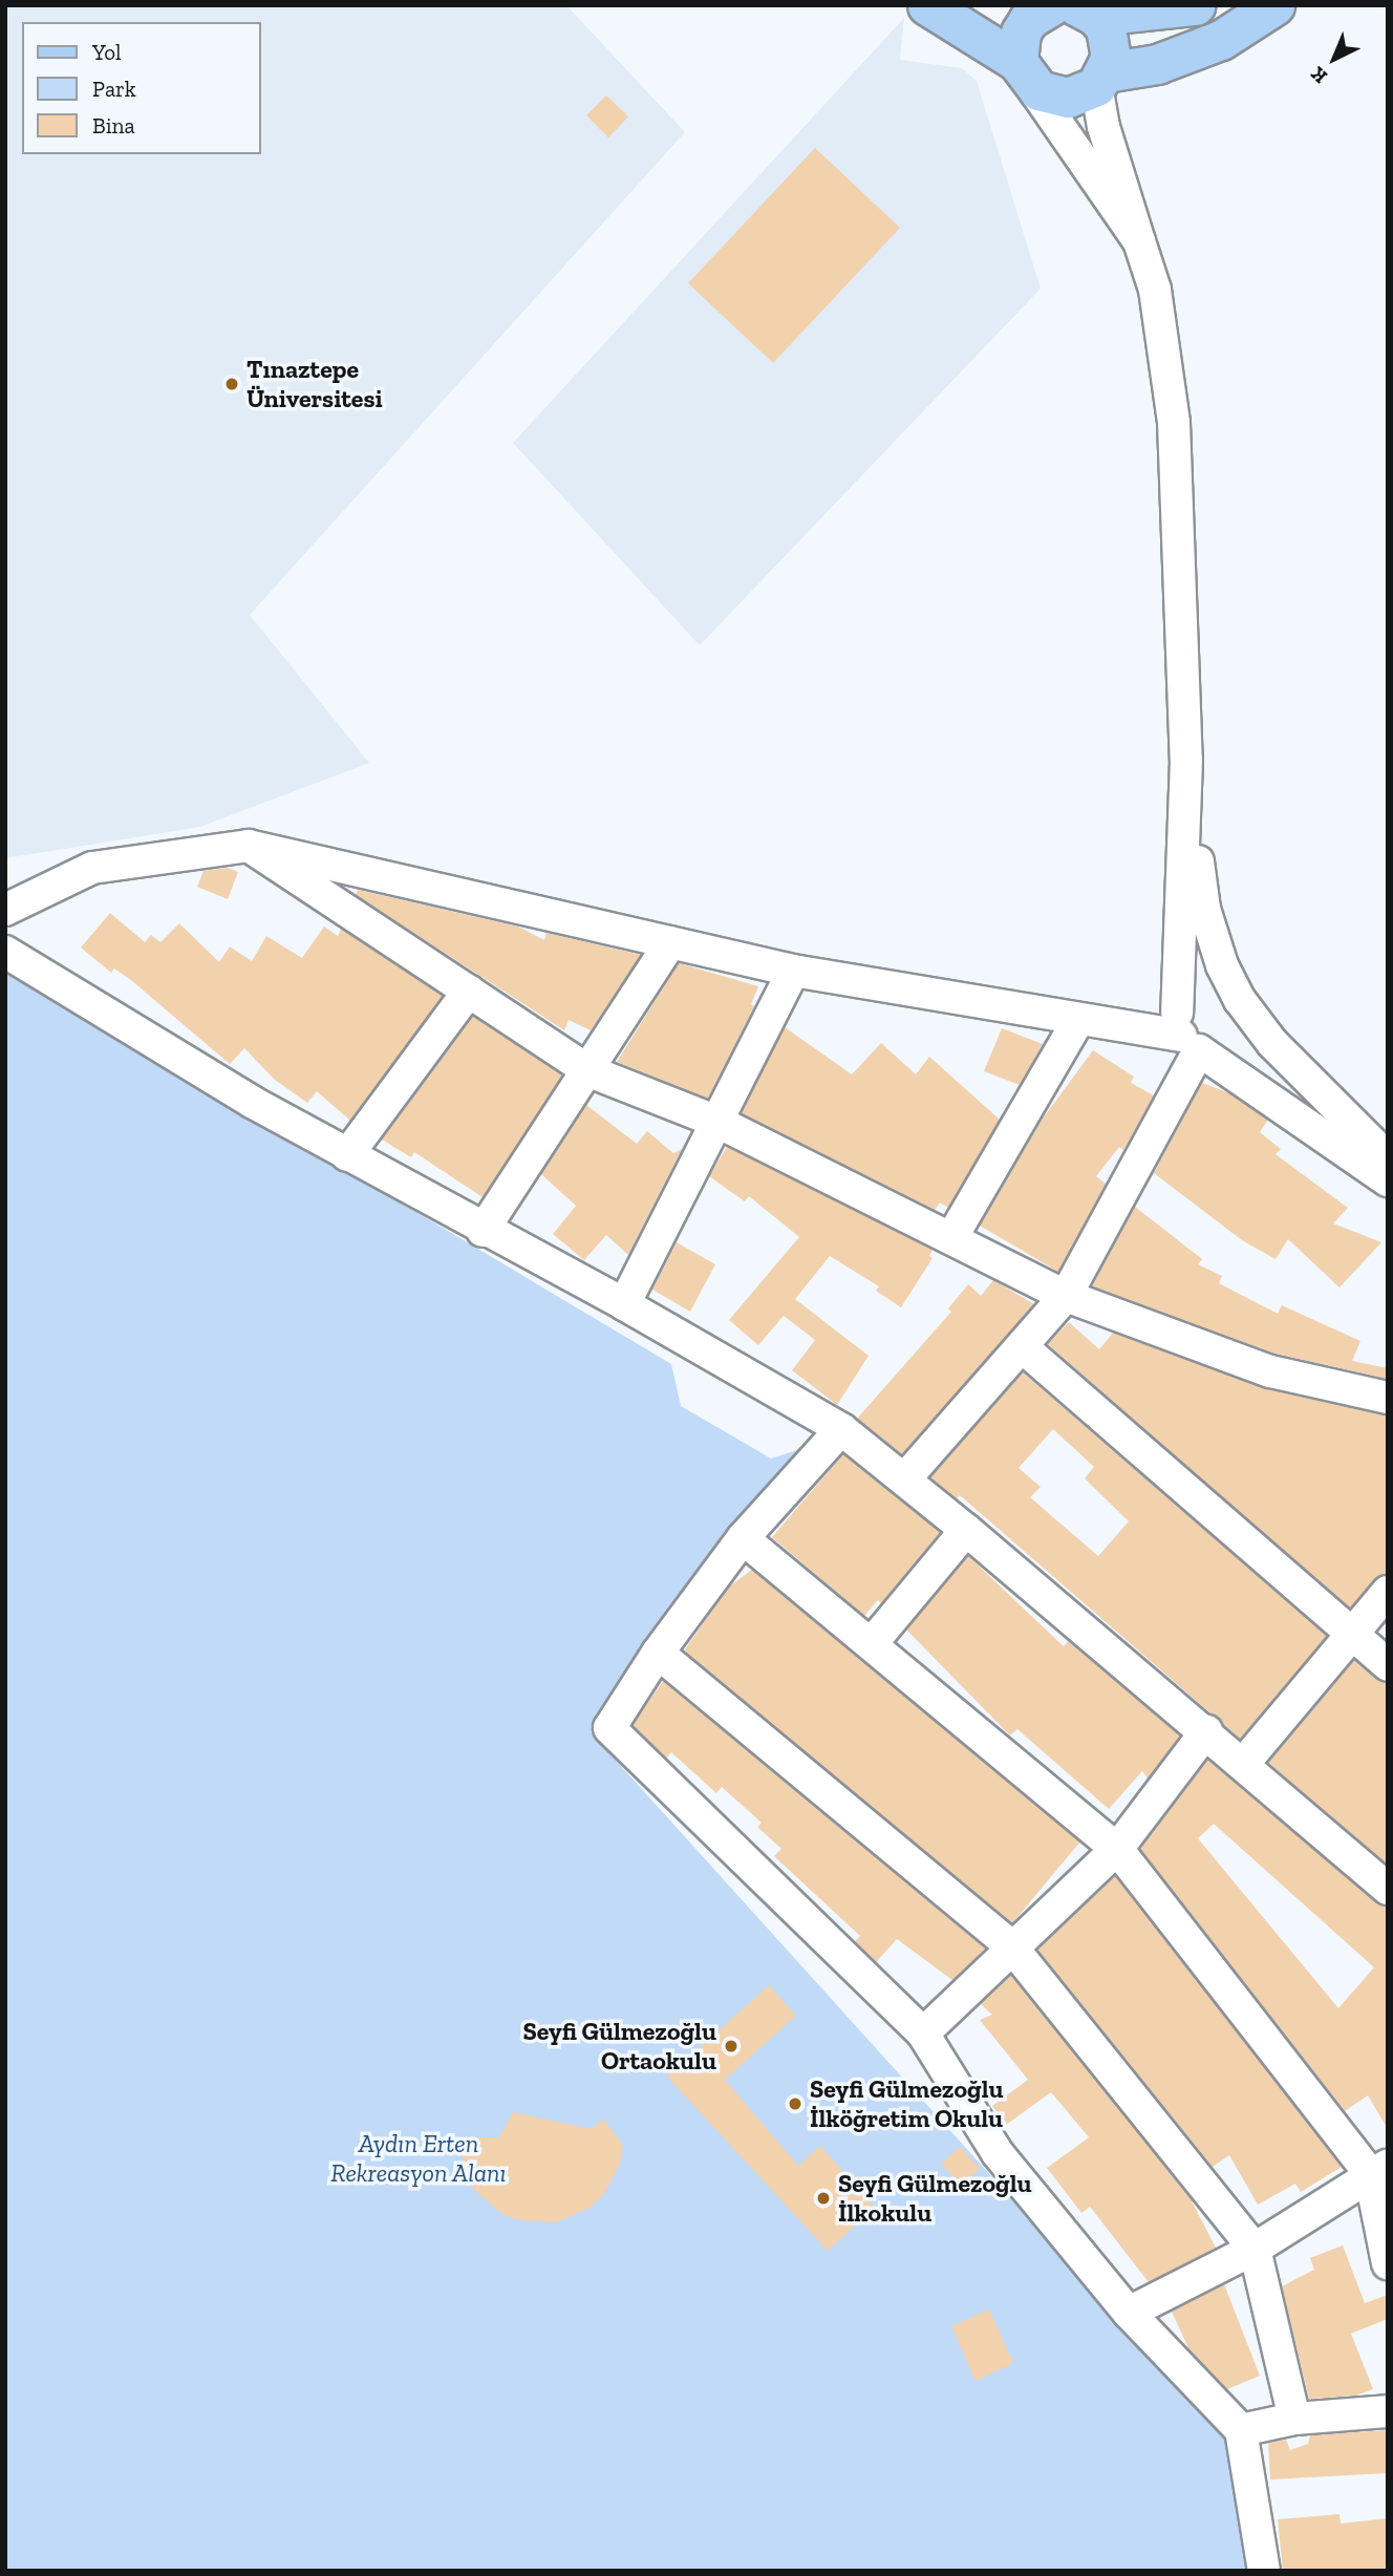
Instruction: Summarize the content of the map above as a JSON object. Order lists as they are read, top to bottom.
{
  "parks": ["Aydın Erten Rekreasyon Alanı"],
  "places": [
    "Tınaztepe Üniversitesi",
    "Seyfi Gülmezoğlu Ortaokulu",
    "Seyfi Gülmezoğlu İlköğretim Okulu",
    "Seyfi Gülmezoğlu İlkokulu"
  ],
  "legend": ["Yol", "Park", "Bina"],
  "north": "bottom left"
}
